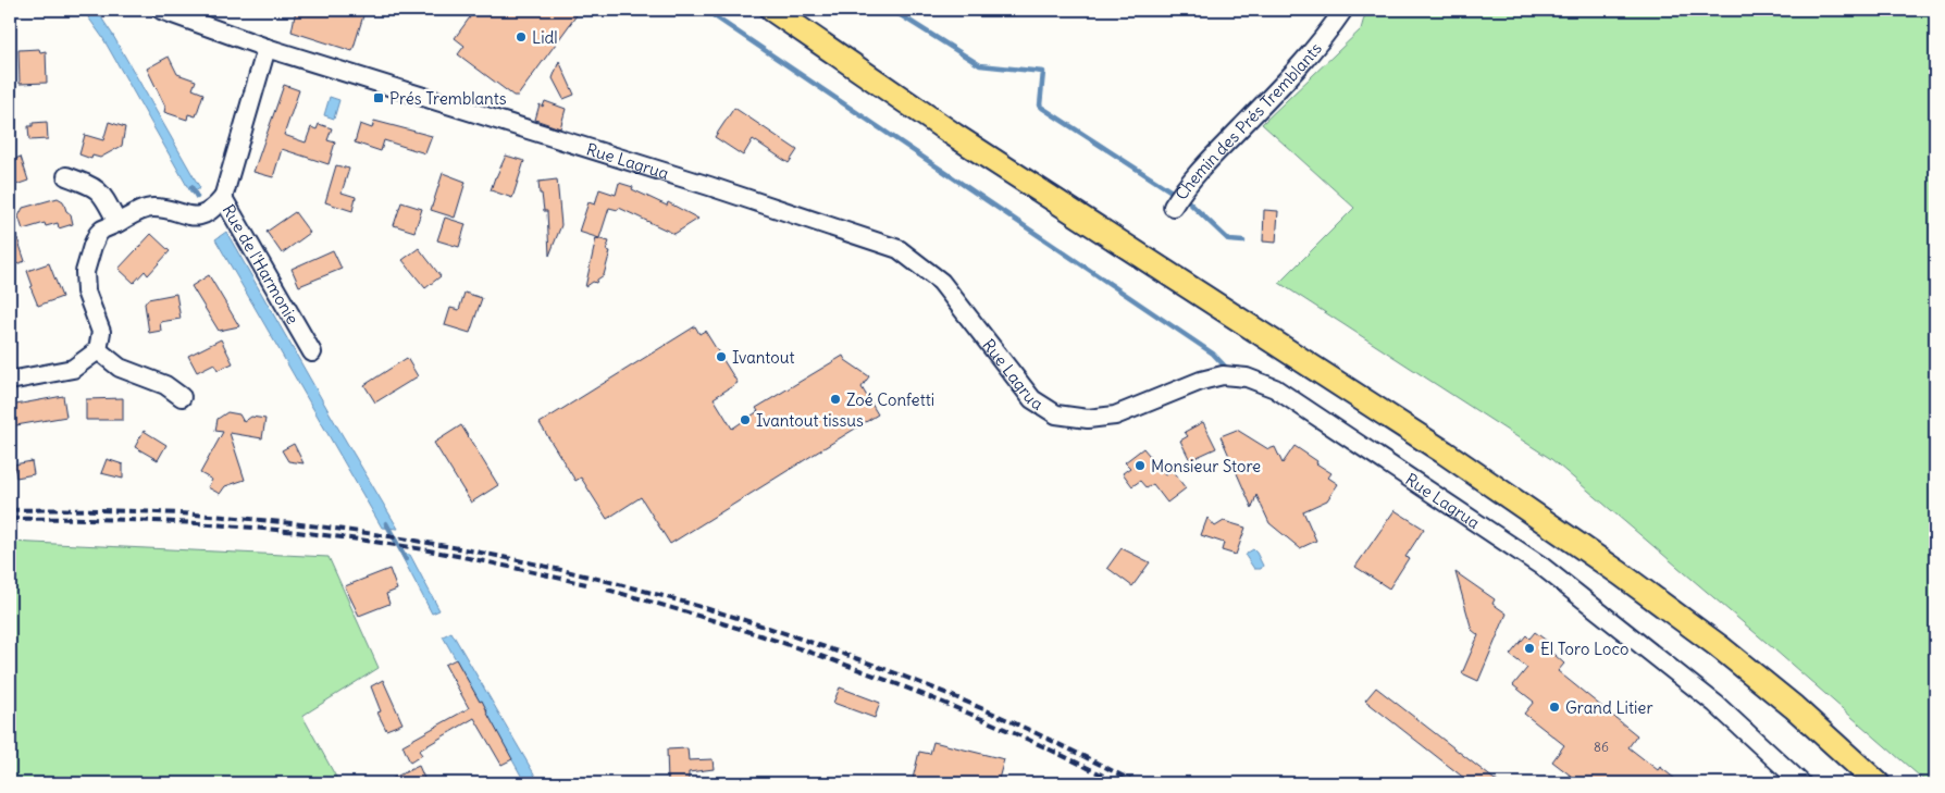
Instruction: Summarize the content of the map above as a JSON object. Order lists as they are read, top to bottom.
{
  "streets": {
    "street": ["Chemin des Prés Tremblants", "Rue Lagrua", "Rue de l'Harmonie"]
  },
  "crossings": [
    ["Rue Lagrua", "Rue de l'Harmonie"]
  ],
  "places": {
    "other": [
      "Lidl",
      "Ivantout",
      "Zoé Confetti",
      "Ivantout tissus",
      "Monsieur Store",
      "El Toro Loco",
      "Grand Litier"
    ],
    "transit": ["Prés Tremblants"]
  },
  "house_numbers": ["86"]
}
